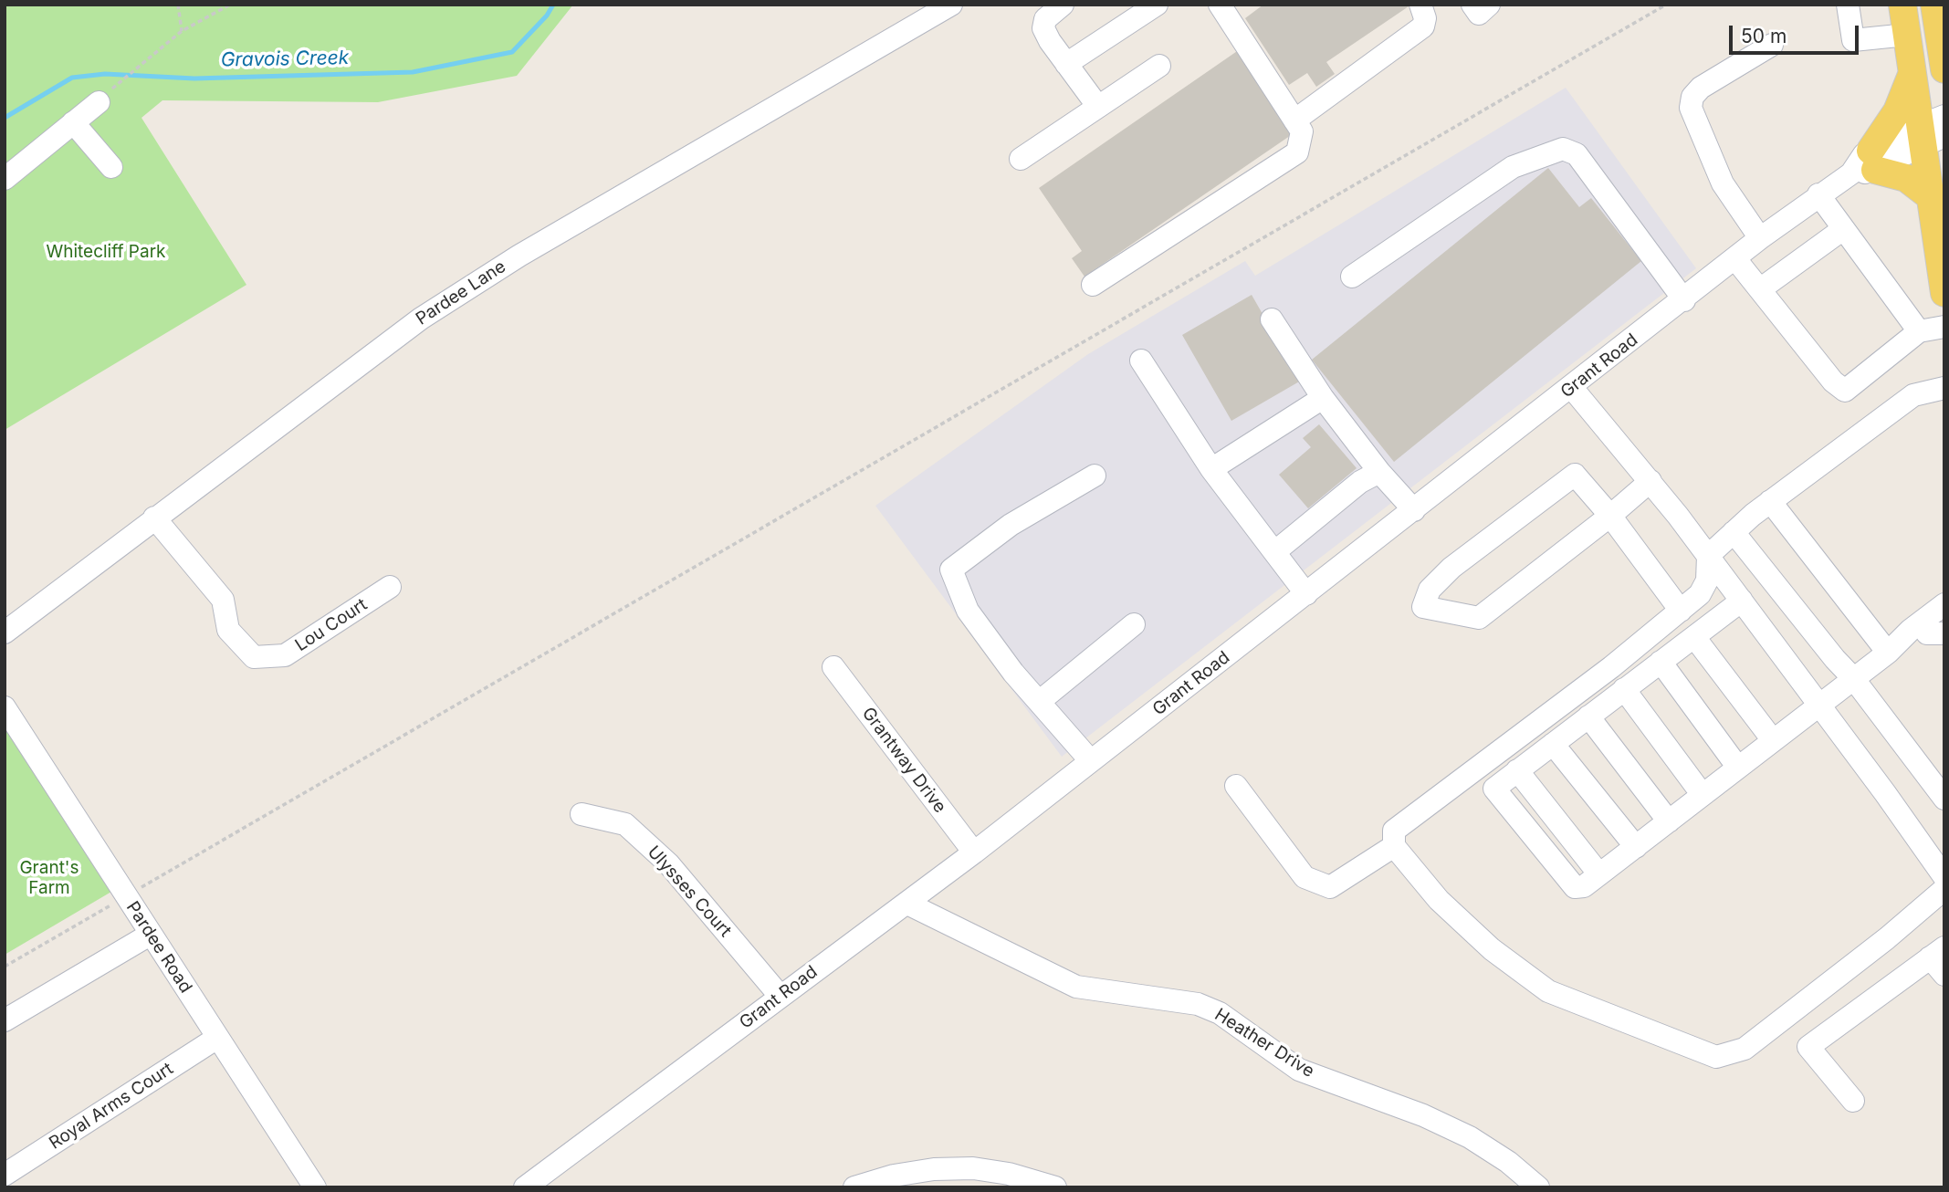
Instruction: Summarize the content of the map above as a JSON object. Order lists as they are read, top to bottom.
{
  "streets": {
    "street": [
      "Pardee Lane",
      "Grant Road",
      "Lou Court",
      "Grantway Drive",
      "Ulysses Court",
      "Pardee Road",
      "Heather Drive",
      "Royal Arms Court"
    ]
  },
  "crossings": [
    ["Pardee Lane", "Lou Court"],
    ["Grant Road", "Grantway Drive"],
    ["Grant Road", "Ulysses Court"],
    ["Grant Road", "Heather Drive"],
    ["Pardee Road", "Royal Arms Court"]
  ],
  "water": ["Gravois Creek"],
  "parks": ["Whitecliff Park", "Grant's Farm"],
  "scale_bar": "50 m"
}
